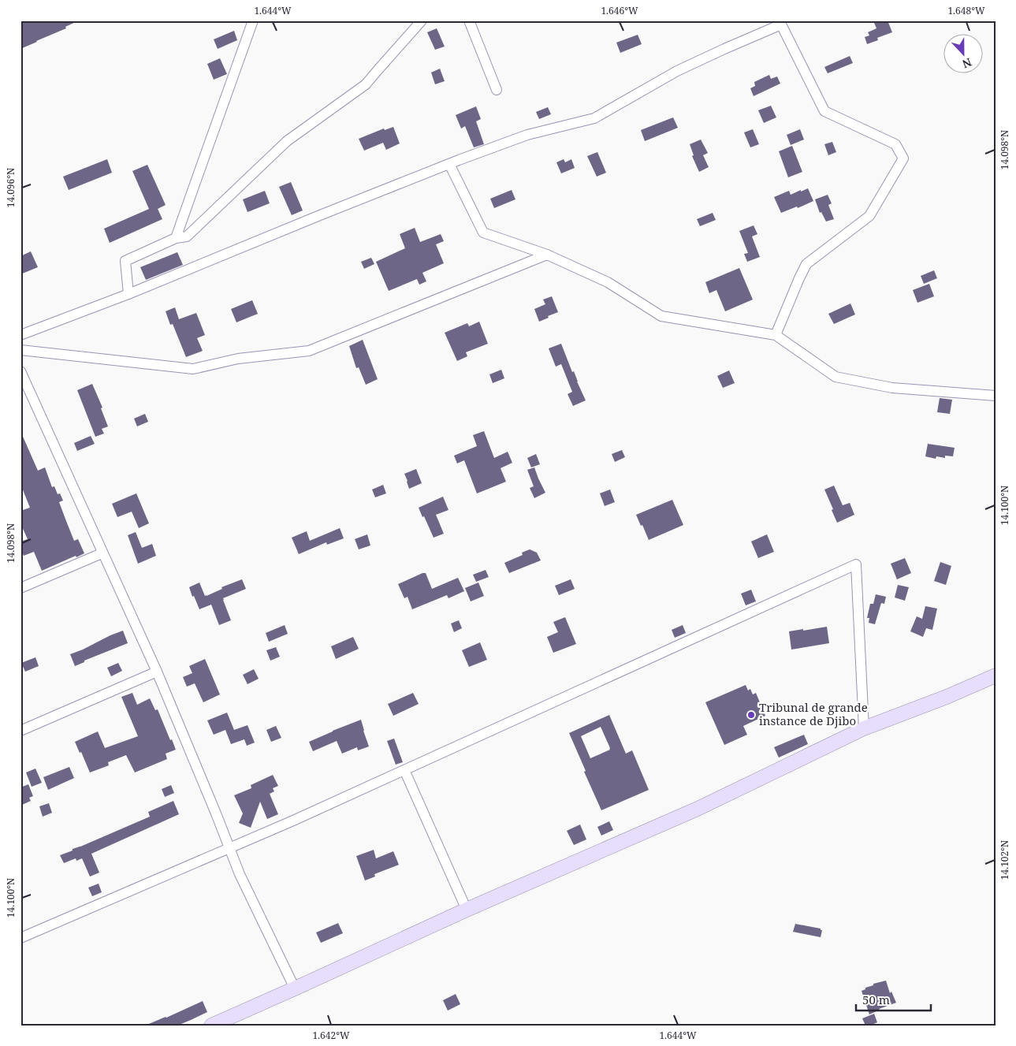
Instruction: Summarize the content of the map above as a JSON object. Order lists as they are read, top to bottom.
{
  "places": ["Tribunal de grande instance de Djibo"],
  "scale_bar": "50 m",
  "north": "bottom",
  "coordinates": [
    "1.644°W",
    "1.646°W",
    "1.648°W",
    "14.098°N",
    "14.096°N",
    "14.100°N",
    "14.102°N",
    "1.642°W"
  ]
}
